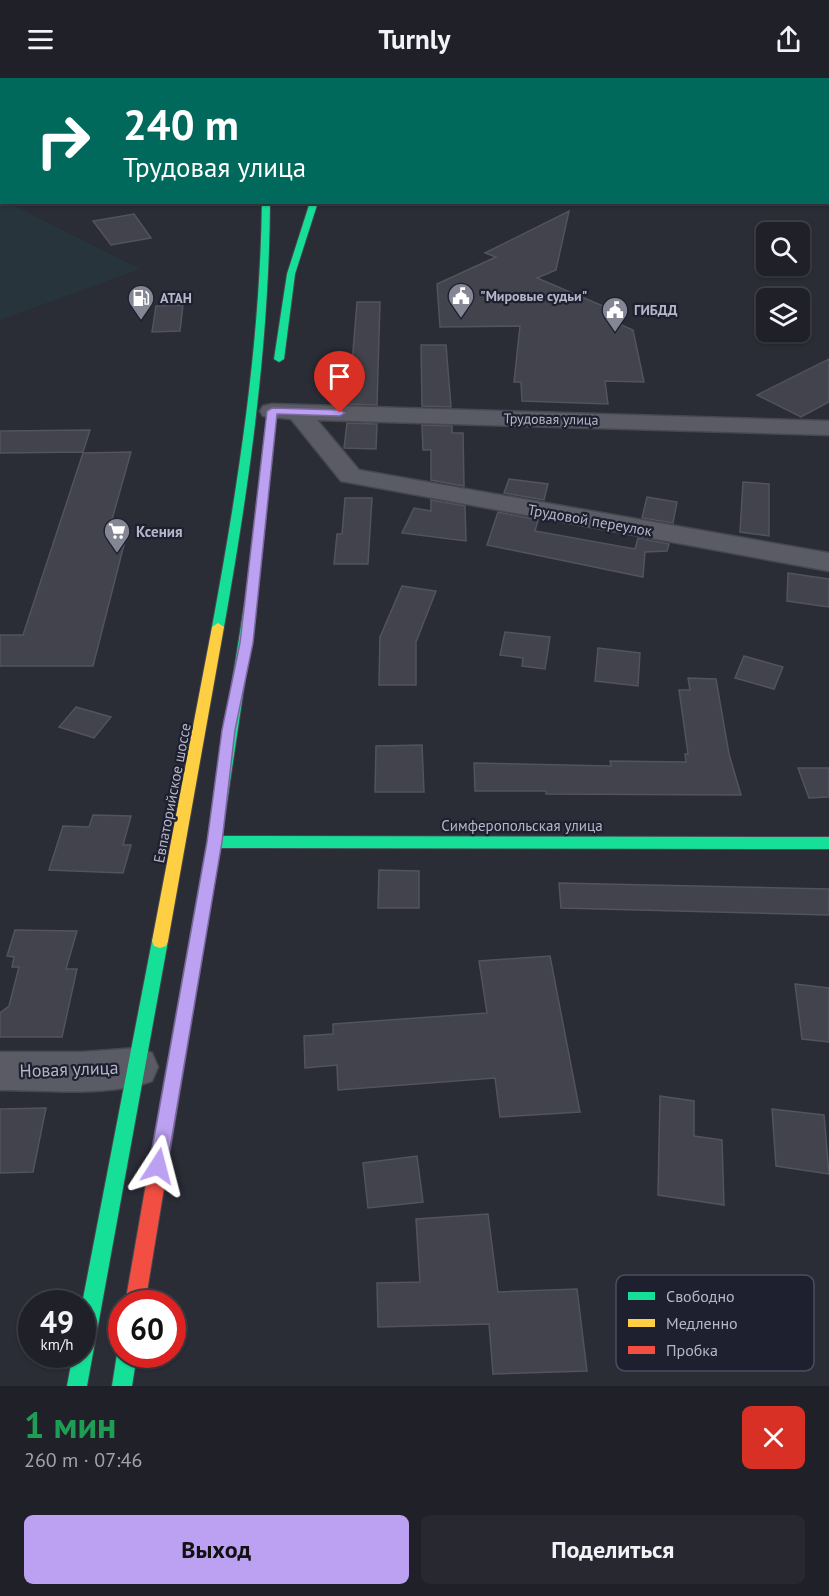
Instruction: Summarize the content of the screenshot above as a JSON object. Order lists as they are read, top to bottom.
{
  "streets": {
    "main road": ["Евпаторийское шоссе", "Симферопольская улица"],
    "street": ["Трудовая улица", "Трудовой переулок", "Новая улица"]
  },
  "crossings": [
    ["Трудовая улица", "Трудовой переулок"],
    ["Евпаторийское шоссе", "Новая улица"]
  ],
  "places": {
    "public building": ["\"Мировые судьи\"", "ГИБДД"],
    "fuel station": ["АТАН"],
    "supermarket": ["Ксения"]
  },
  "legend": ["Свободно", "Медленно", "Пробка"],
  "page": {
    "header": "Turnly",
    "turn": ["240 m", "Трудовая улица"],
    "speed": "49 km/h",
    "limit": "60",
    "heading": ["1 мин", "260 m · 07:46"],
    "buttons": ["Выход", "Поделиться"]
  }
}
